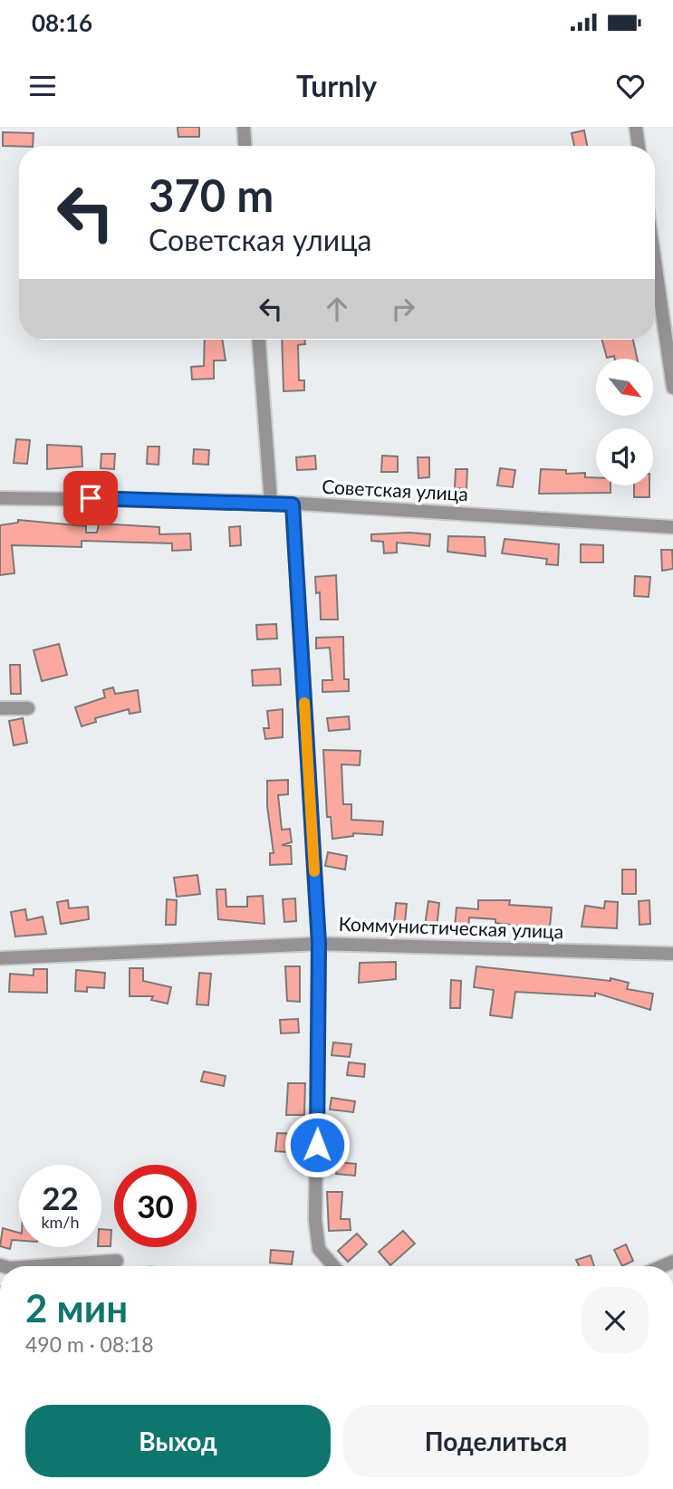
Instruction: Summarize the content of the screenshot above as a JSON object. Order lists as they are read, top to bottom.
{
  "streets": {
    "street": ["Советская улица", "Коммунистическая улица"]
  },
  "north": "bottom right",
  "page": {
    "status": "08:16",
    "header": "Turnly",
    "turn": ["370 m", "Советская улица"],
    "speed": "22 km/h",
    "limit": "30",
    "heading": ["2 мин", "490 m · 08:18"],
    "buttons": ["Выход", "Поделиться"]
  }
}
